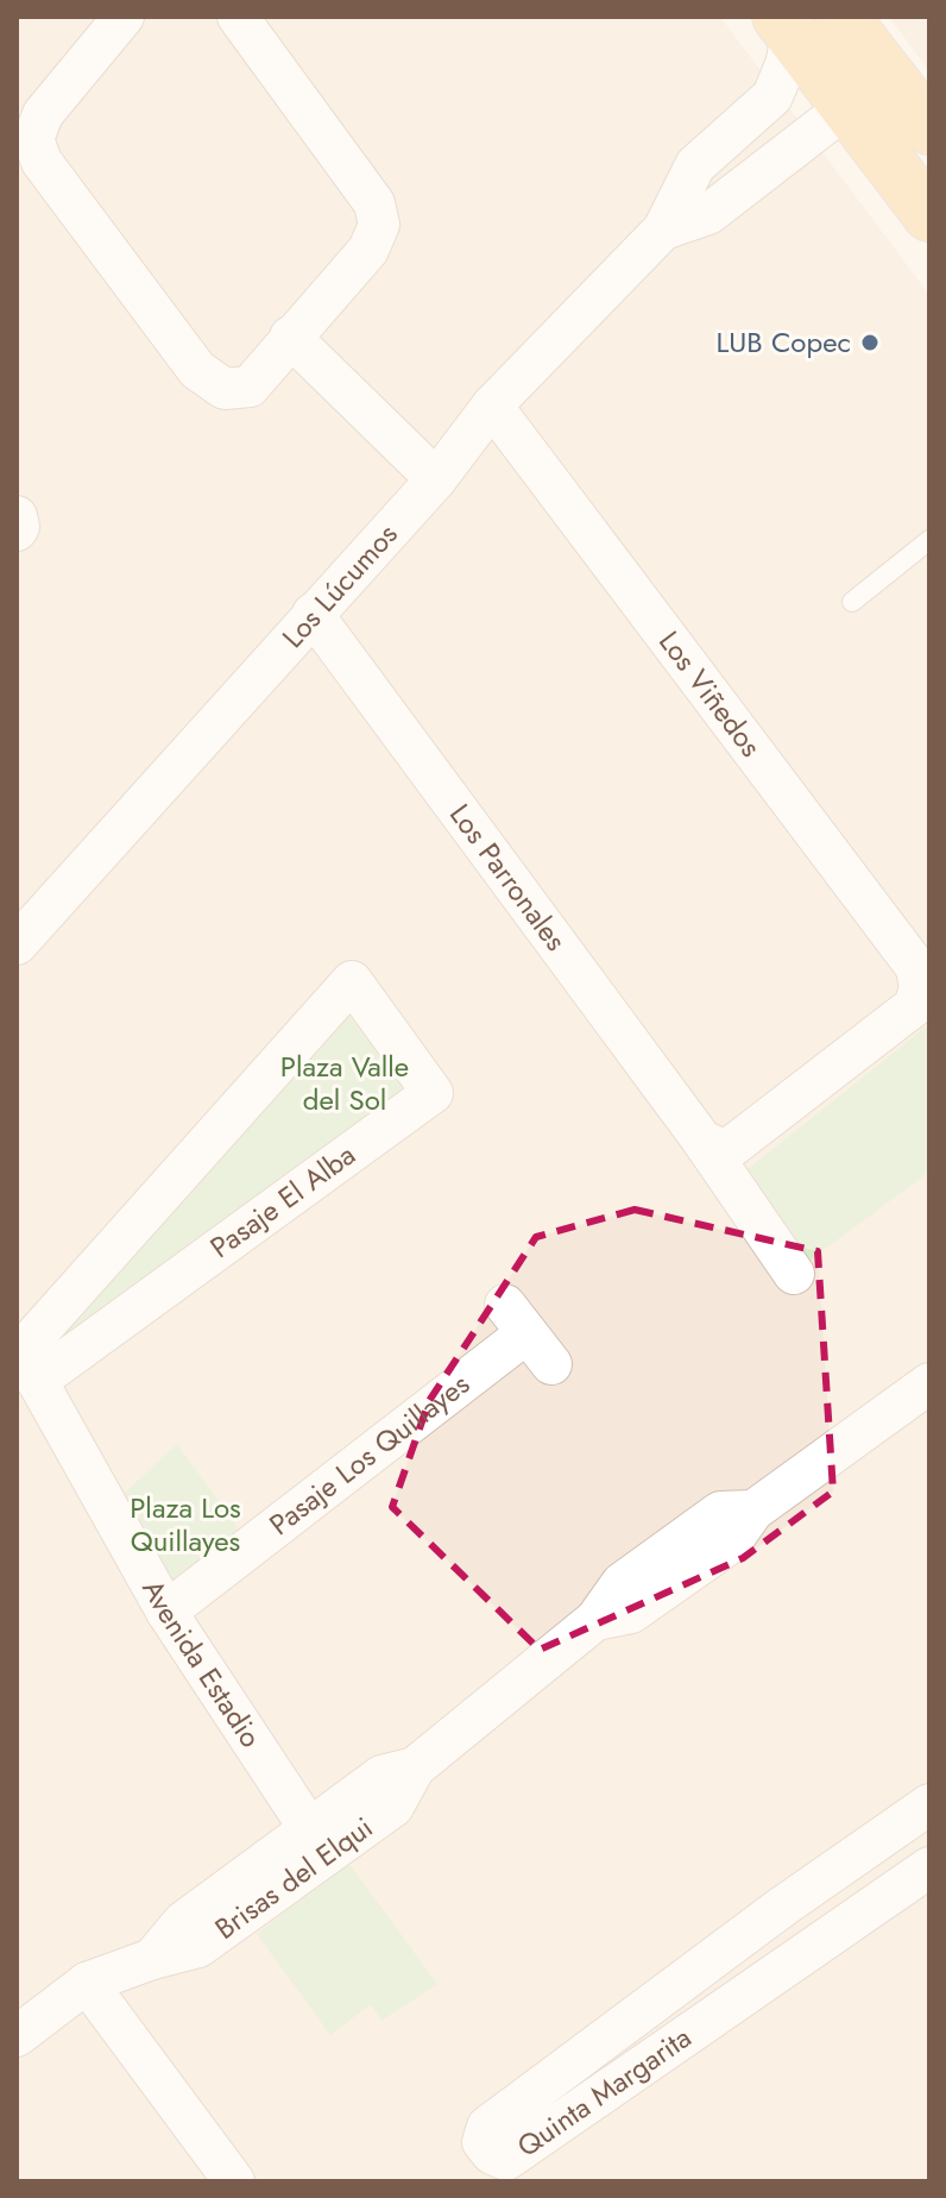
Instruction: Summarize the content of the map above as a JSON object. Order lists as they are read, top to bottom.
{
  "streets": {
    "street": [
      "Los Lúcumos",
      "Los Viñedos",
      "Los Parronales",
      "Pasaje El Alba",
      "Pasaje Los Quillayes",
      "Avenida Estadio",
      "Brisas del Elqui",
      "Quinta Margarita"
    ]
  },
  "crossings": [
    ["Los Lúcumos", "Los Viñedos"],
    ["Los Lúcumos", "Los Parronales"],
    ["Pasaje El Alba", "Avenida Estadio"],
    ["Pasaje Los Quillayes", "Avenida Estadio"],
    ["Avenida Estadio", "Brisas del Elqui"]
  ],
  "parks": ["Plaza Valle del Sol", "Plaza Los Quillayes"],
  "places": ["LUB Copec"]
}
